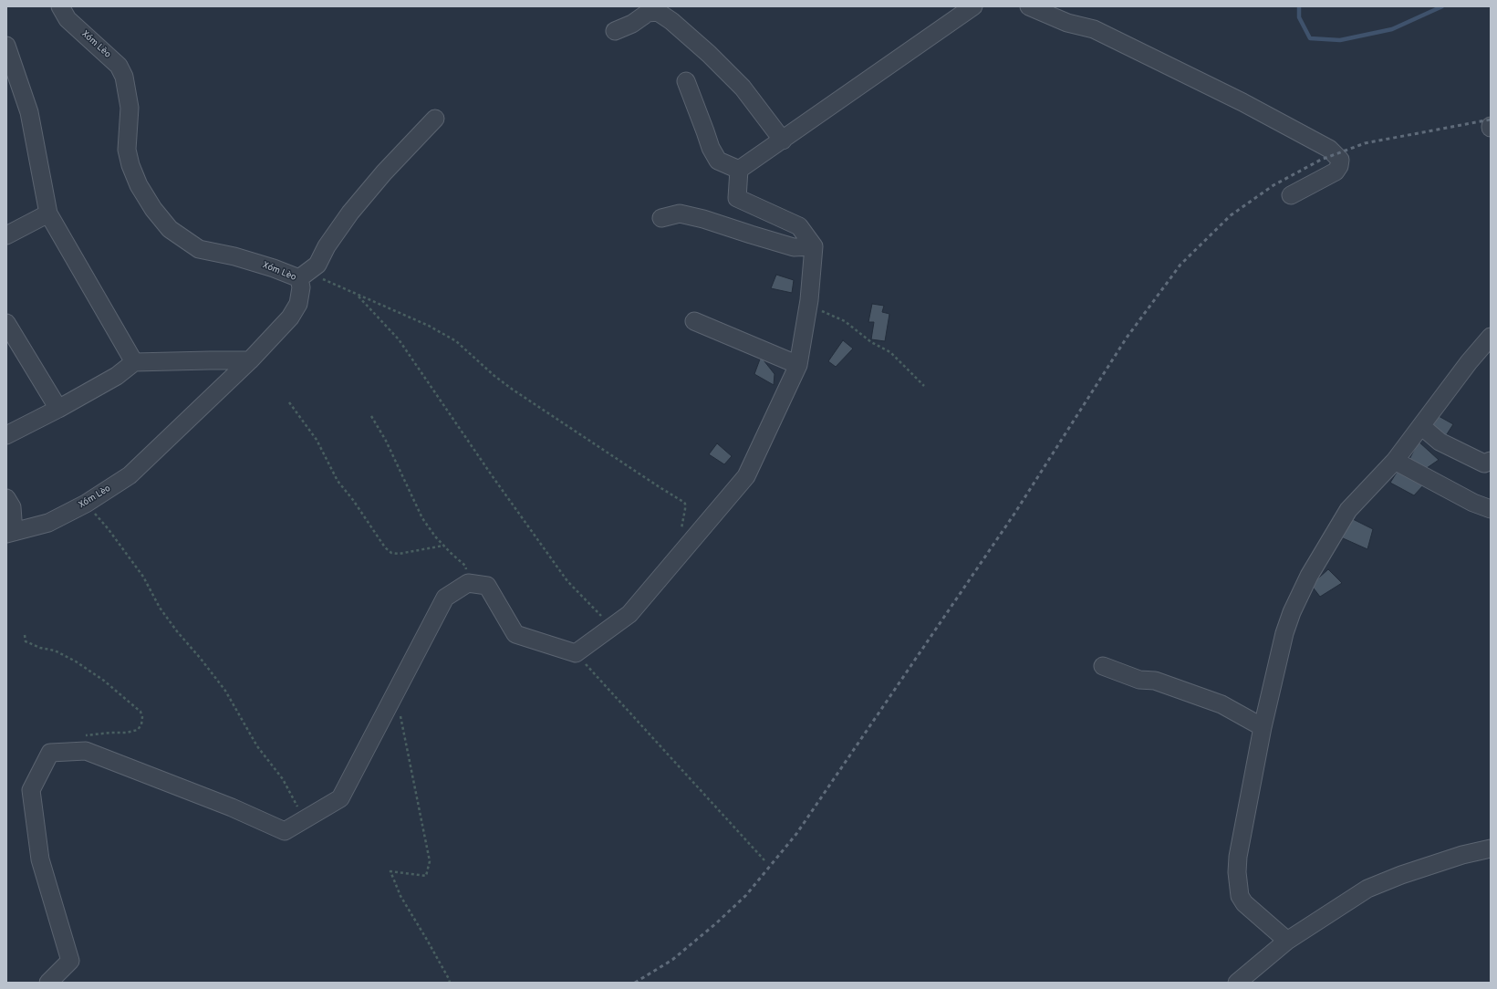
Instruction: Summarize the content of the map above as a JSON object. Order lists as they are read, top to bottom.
{
  "streets": {
    "street": ["Xóm Lèo"]
  }
}
